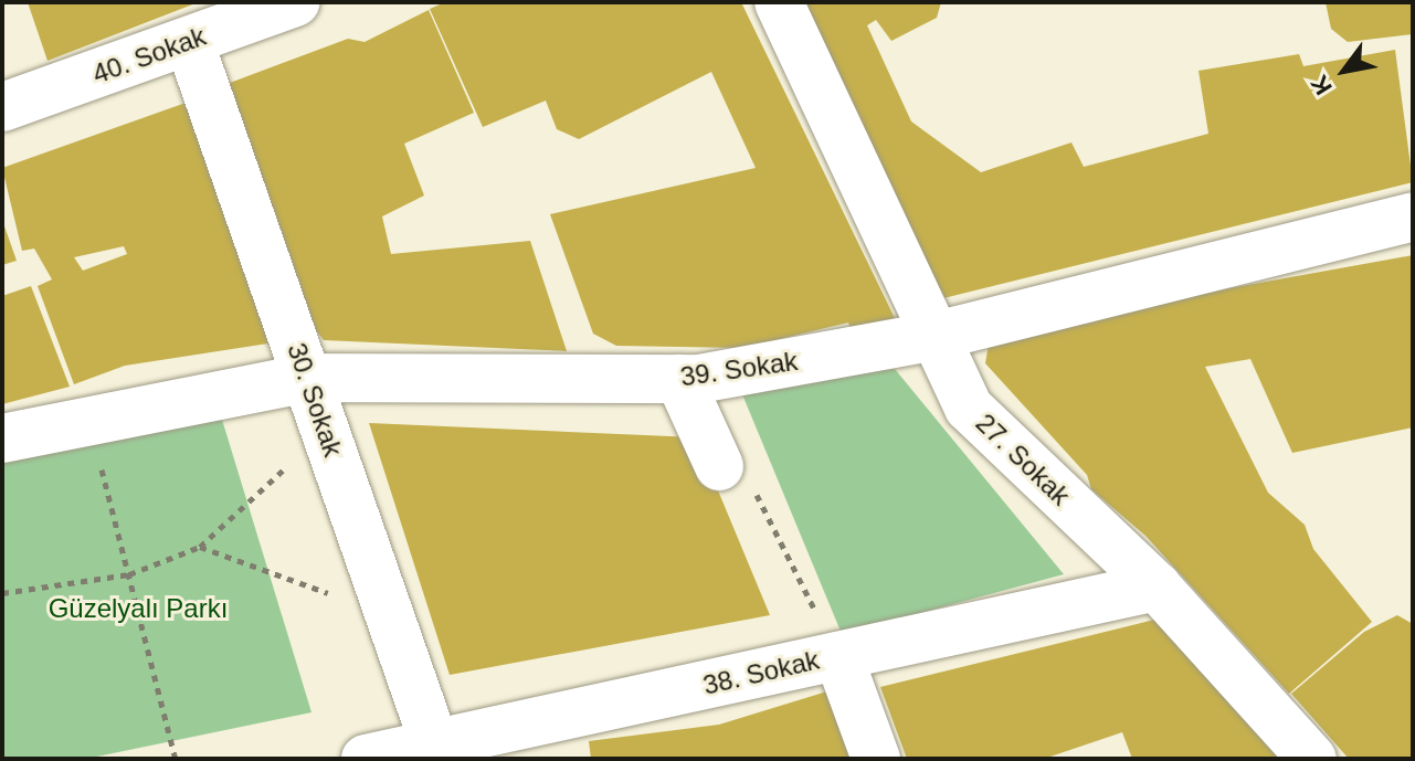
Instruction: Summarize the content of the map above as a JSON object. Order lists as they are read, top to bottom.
{
  "streets": {
    "street": [
      "40. Sokak",
      "39. Sokak",
      "30. Sokak",
      "27. Sokak",
      "38. Sokak"
    ]
  },
  "crossings": [
    ["40. Sokak", "30. Sokak"],
    ["39. Sokak", "30. Sokak"],
    ["39. Sokak", "27. Sokak"],
    ["30. Sokak", "38. Sokak"],
    ["27. Sokak", "38. Sokak"]
  ],
  "parks": ["Güzelyalı Parkı"],
  "north": "bottom left"
}
